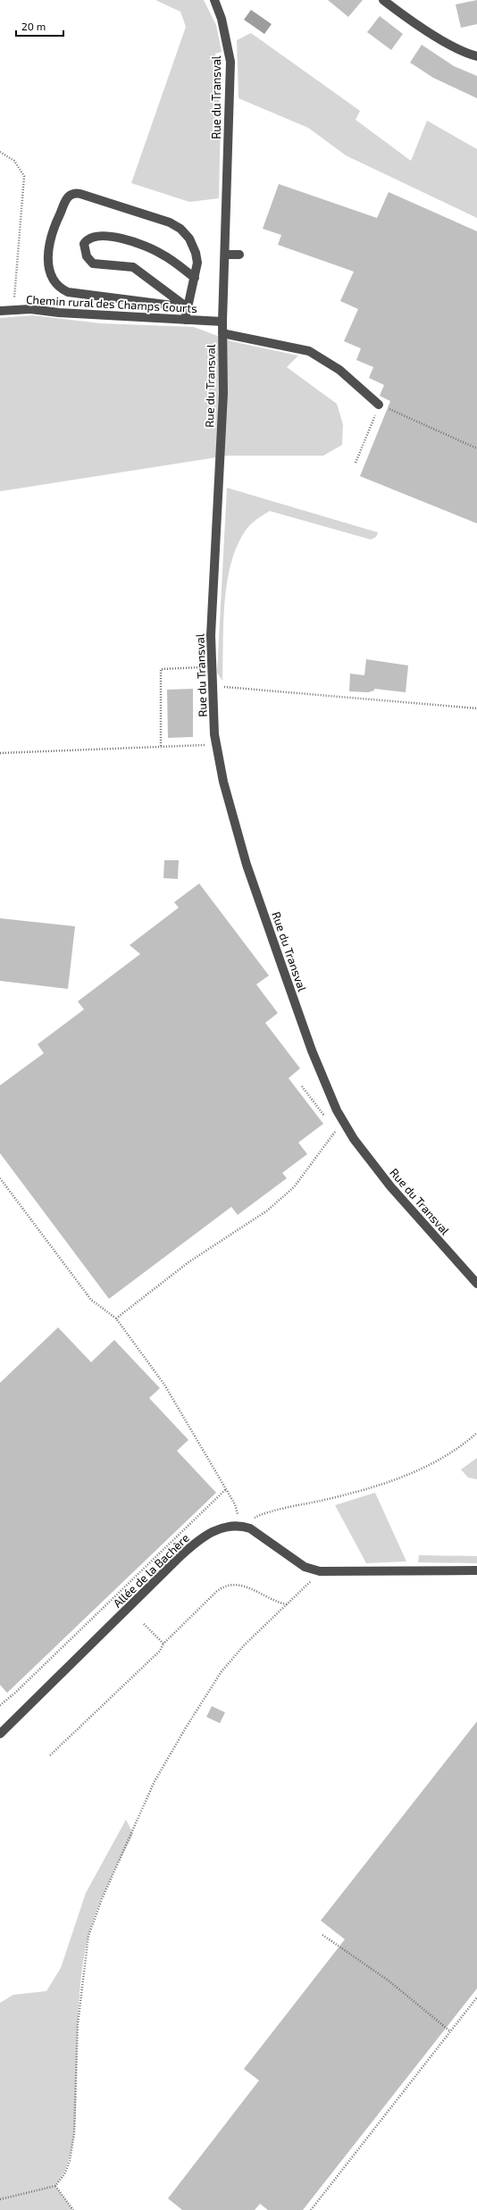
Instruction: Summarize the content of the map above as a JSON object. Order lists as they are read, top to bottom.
{
  "streets": {
    "street": ["Rue du Transval", "Chemin rural des Champs Courts", "Allée de la Bachère"]
  },
  "crossings": [
    ["Rue du Transval", "Chemin rural des Champs Courts"]
  ],
  "scale_bar": "20 m"
}
